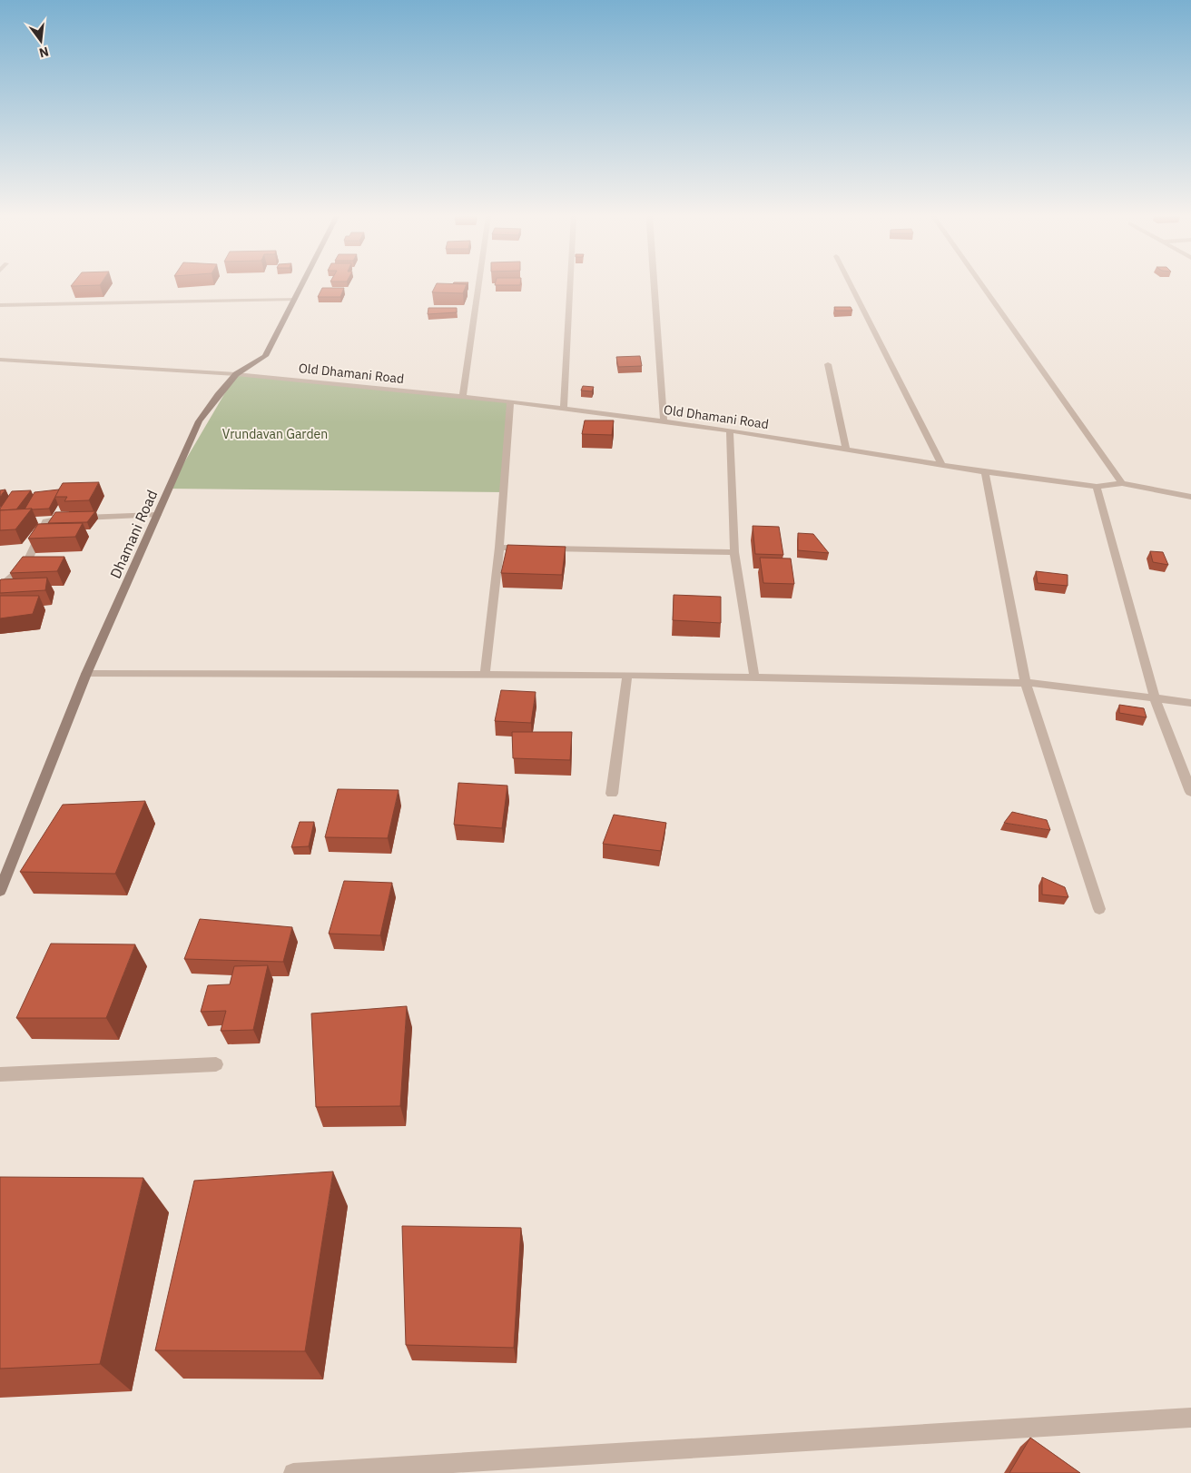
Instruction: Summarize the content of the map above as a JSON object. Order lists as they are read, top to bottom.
{
  "streets": {
    "main road": ["Dhamani Road"],
    "street": ["Old Dhamani Road"]
  },
  "crossings": [
    ["Old Dhamani Road", "Dhamani Road"]
  ],
  "parks": ["Vrundavan Garden"],
  "north": "bottom"
}
